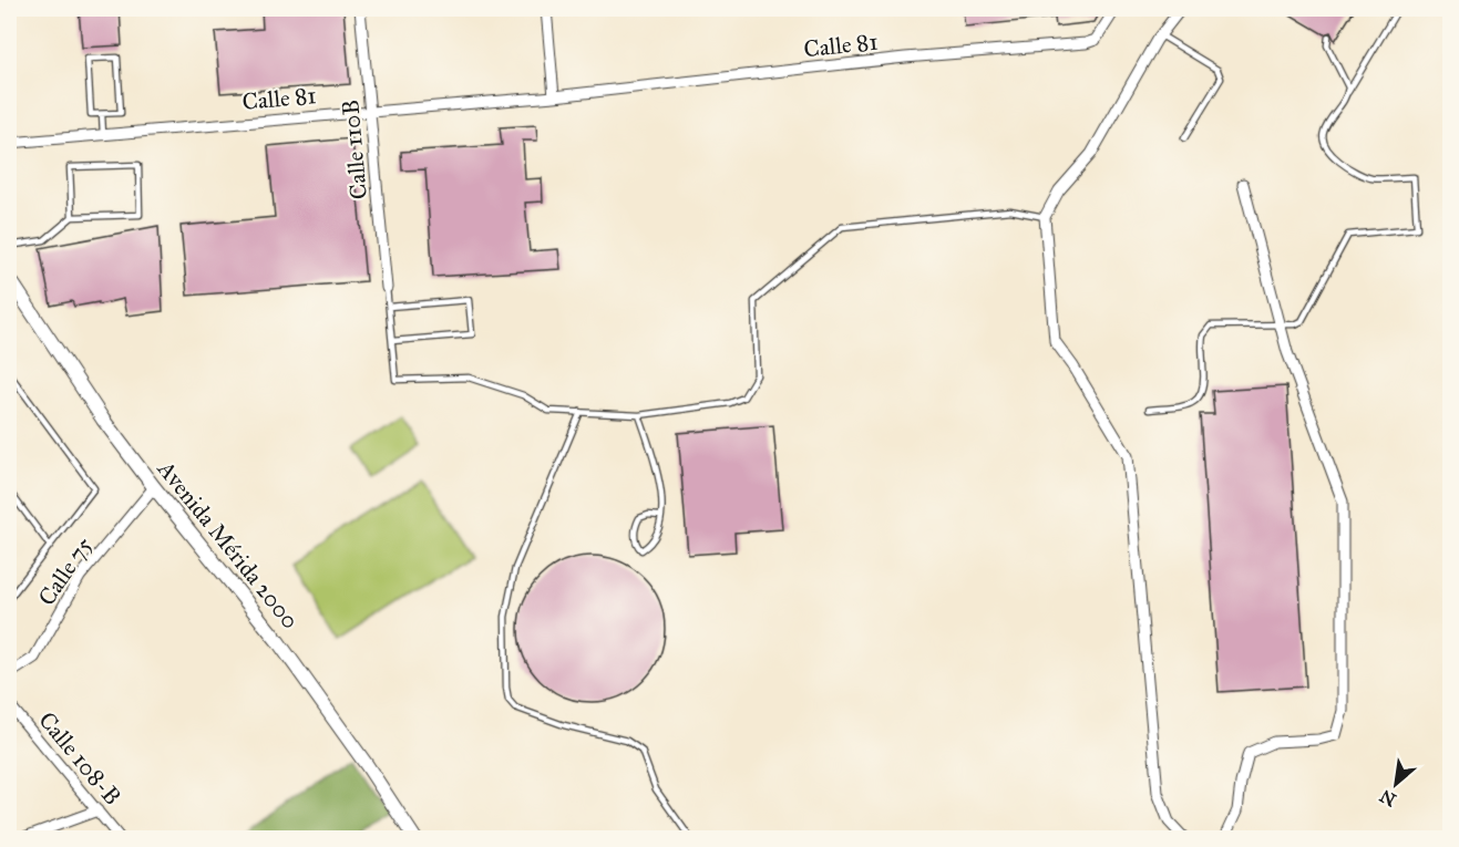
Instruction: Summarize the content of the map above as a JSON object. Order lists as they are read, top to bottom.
{
  "streets": {
    "main road": ["Avenida Mérida 2000"],
    "street": [
      "Calle 81",
      "Calle 110B",
      "Calle 75",
      "Calle 108-B"
    ]
  },
  "crossings": [
    ["Calle 81", "Calle 110B"],
    ["Avenida Mérida 2000", "Calle 75"]
  ],
  "north": "bottom left"
}
